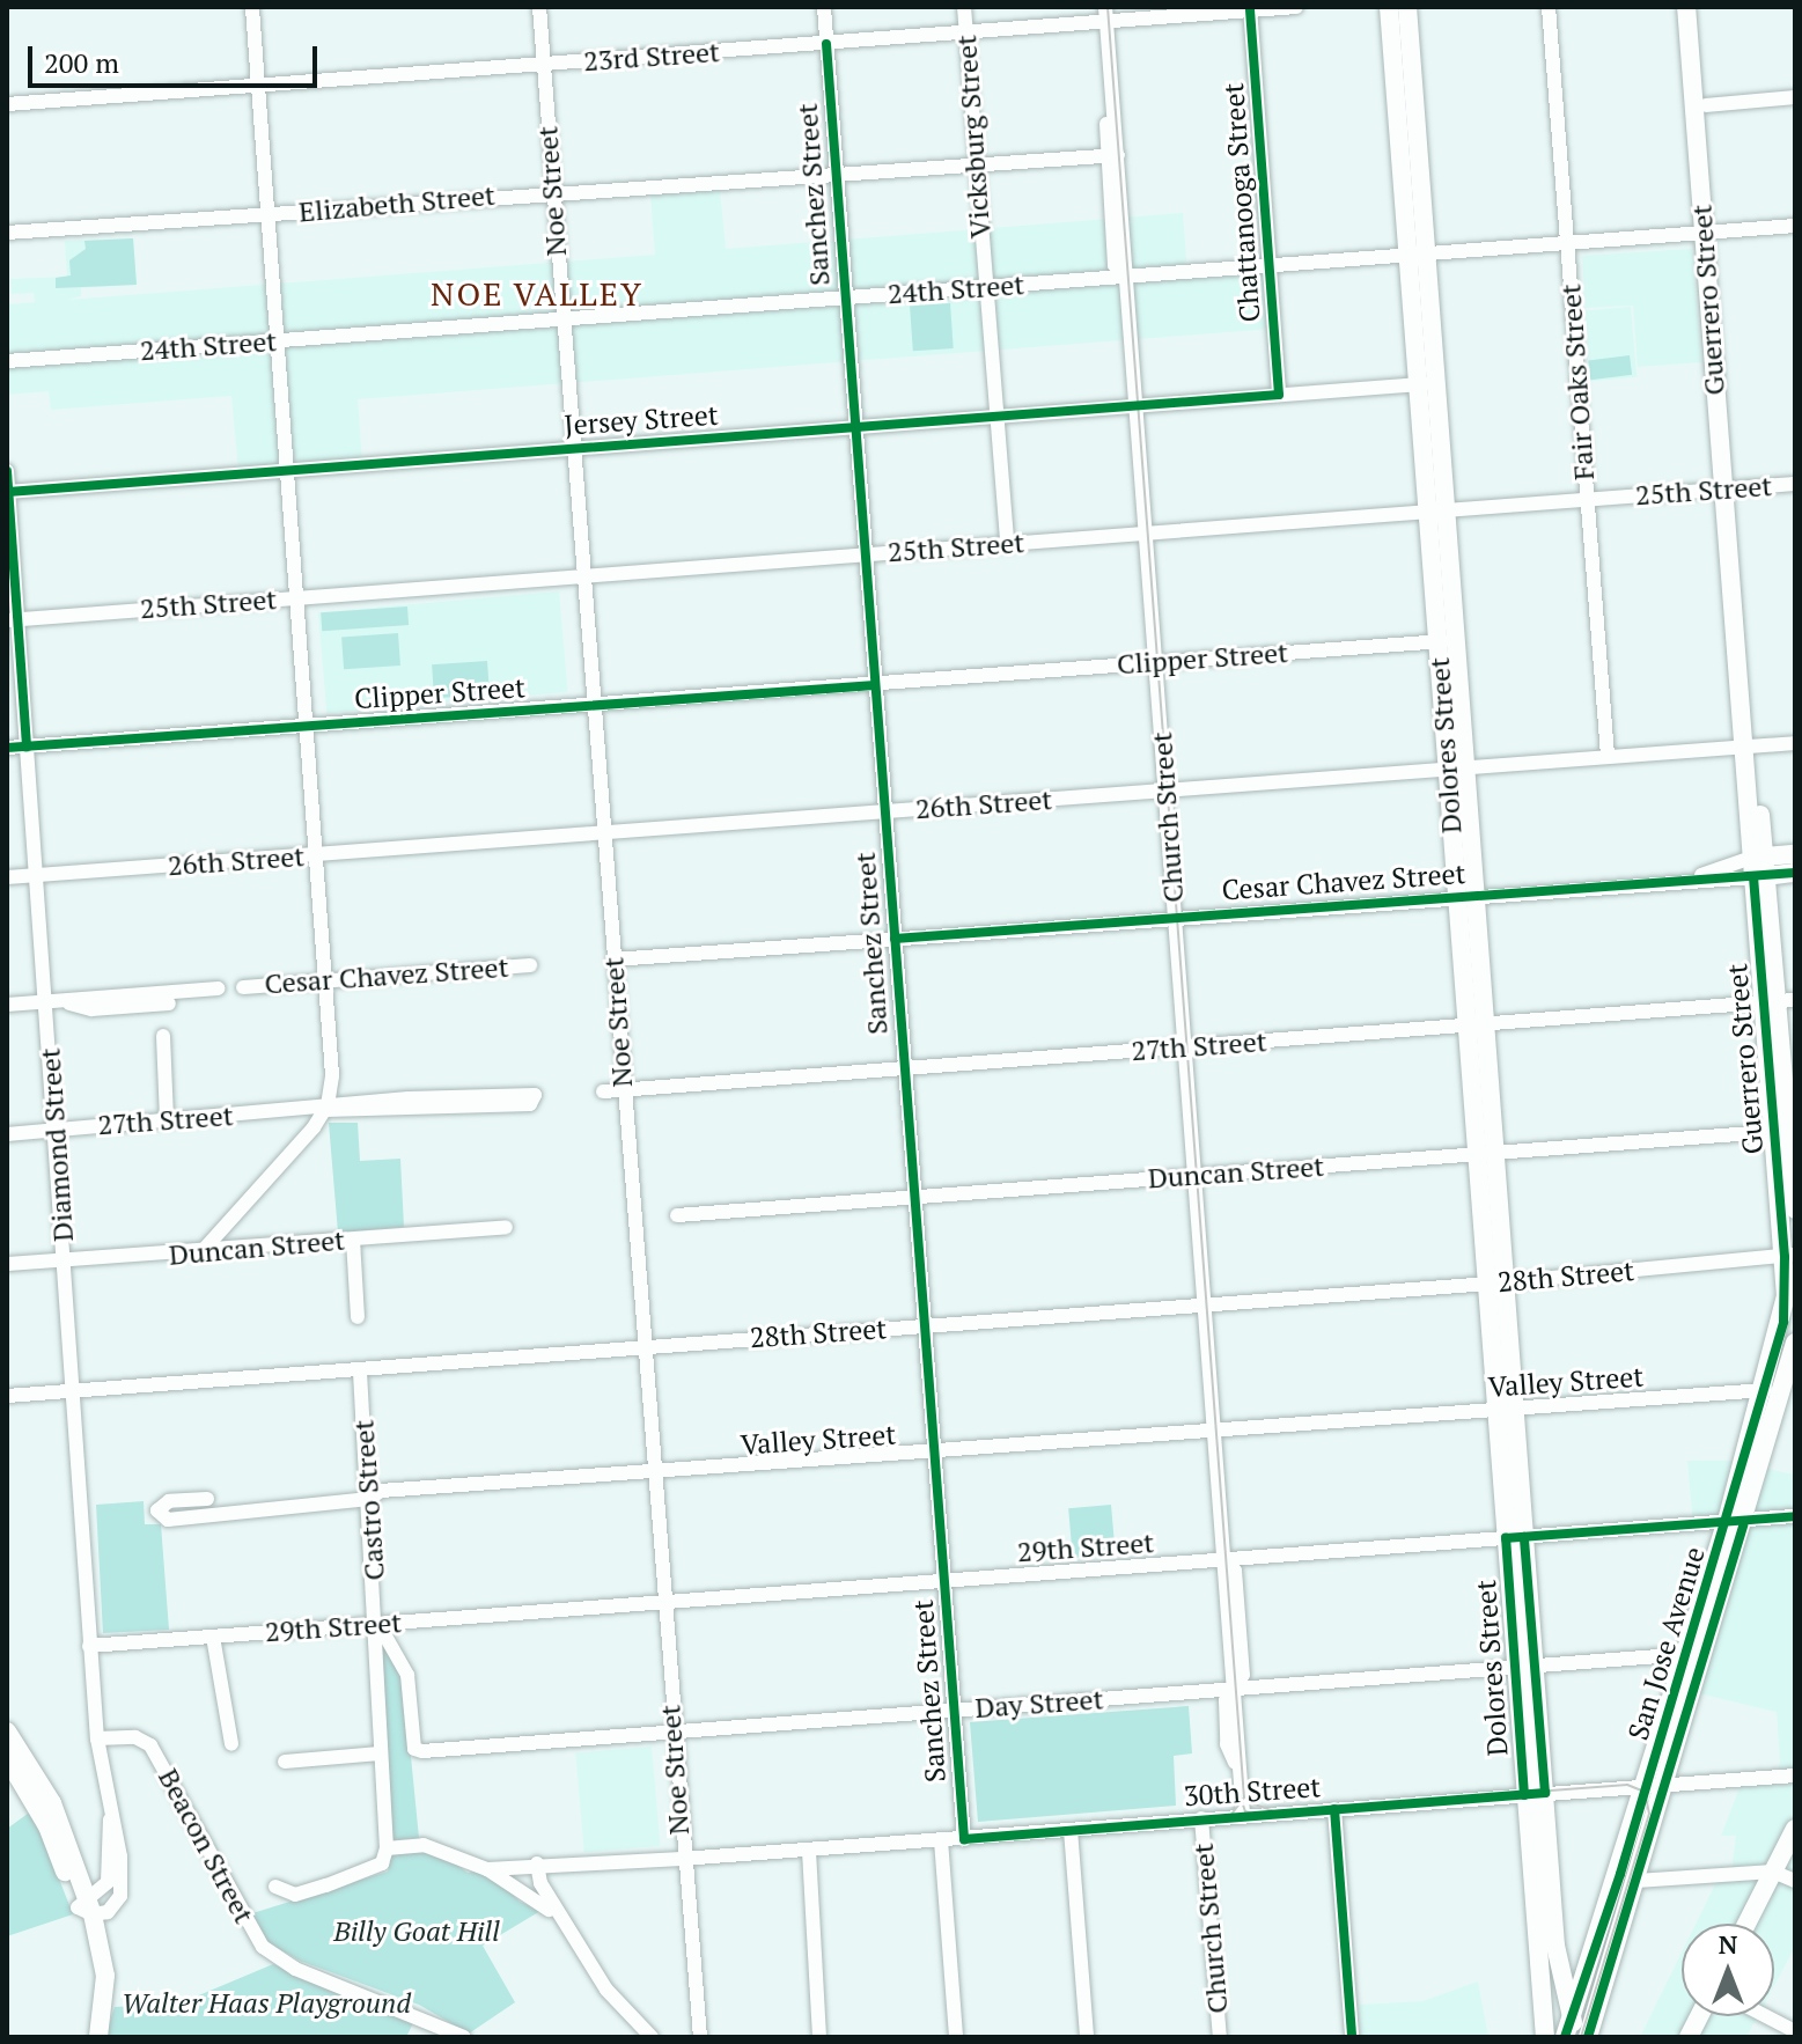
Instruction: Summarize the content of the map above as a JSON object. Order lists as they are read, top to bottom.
{
  "streets": {
    "main road": [
      "Guerrero Street",
      "Dolores Street",
      "Cesar Chavez Street",
      "San Jose Avenue"
    ],
    "street": [
      "23rd Street",
      "Vicksburg Street",
      "Noe Street",
      "Sanchez Street",
      "Chattanooga Street",
      "Elizabeth Street",
      "24th Street",
      "Fair Oaks Street",
      "Jersey Street",
      "25th Street",
      "Clipper Street",
      "26th Street",
      "Church Street",
      "27th Street",
      "Diamond Street",
      "Duncan Street",
      "28th Street",
      "Valley Street",
      "Castro Street",
      "29th Street",
      "Day Street",
      "30th Street",
      "Beacon Street"
    ]
  },
  "crossings": [
    ["23rd Street", "Vicksburg Street"],
    ["23rd Street", "Noe Street"],
    ["23rd Street", "Sanchez Street"],
    ["23rd Street", "Chattanooga Street"],
    ["23rd Street", "Church Street"],
    ["Vicksburg Street", "Elizabeth Street"],
    ["Vicksburg Street", "24th Street"],
    ["Vicksburg Street", "Jersey Street"],
    ["Vicksburg Street", "25th Street"],
    ["Noe Street", "Elizabeth Street"],
    ["Noe Street", "24th Street"],
    ["Noe Street", "Jersey Street"],
    ["Noe Street", "25th Street"],
    ["Noe Street", "Clipper Street"],
    ["Noe Street", "26th Street"],
    ["Noe Street", "Cesar Chavez Street"],
    ["Noe Street", "27th Street"],
    ["Noe Street", "28th Street"],
    ["Noe Street", "Valley Street"],
    ["Noe Street", "29th Street"],
    ["Noe Street", "Day Street"],
    ["Noe Street", "30th Street"],
    ["Sanchez Street", "Elizabeth Street"],
    ["Sanchez Street", "24th Street"],
    ["Sanchez Street", "Jersey Street"],
    ["Sanchez Street", "25th Street"],
    ["Sanchez Street", "Clipper Street"],
    ["Sanchez Street", "26th Street"],
    ["Sanchez Street", "Cesar Chavez Street"],
    ["Sanchez Street", "27th Street"],
    ["Sanchez Street", "Duncan Street"],
    ["Sanchez Street", "28th Street"],
    ["Sanchez Street", "Valley Street"],
    ["Sanchez Street", "29th Street"],
    ["Sanchez Street", "Day Street"],
    ["Sanchez Street", "30th Street"],
    ["Chattanooga Street", "24th Street"],
    ["Chattanooga Street", "Jersey Street"],
    ["Elizabeth Street", "Church Street"],
    ["24th Street", "Guerrero Street"],
    ["24th Street", "Fair Oaks Street"],
    ["24th Street", "Dolores Street"],
    ["24th Street", "Church Street"],
    ["Guerrero Street", "25th Street"],
    ["Guerrero Street", "26th Street"],
    ["Guerrero Street", "Cesar Chavez Street"],
    ["Guerrero Street", "27th Street"],
    ["Guerrero Street", "Duncan Street"],
    ["Guerrero Street", "28th Street"],
    ["Guerrero Street", "San Jose Avenue"],
    ["Fair Oaks Street", "25th Street"],
    ["Fair Oaks Street", "26th Street"],
    ["Jersey Street", "Dolores Street"],
    ["Jersey Street", "Church Street"],
    ["Jersey Street", "Diamond Street"],
    ["25th Street", "Dolores Street"],
    ["25th Street", "Church Street"],
    ["25th Street", "Diamond Street"],
    ["Clipper Street", "Dolores Street"],
    ["Clipper Street", "Church Street"],
    ["Clipper Street", "Diamond Street"],
    ["Dolores Street", "26th Street"],
    ["Dolores Street", "Cesar Chavez Street"],
    ["Dolores Street", "27th Street"],
    ["Dolores Street", "Duncan Street"],
    ["Dolores Street", "28th Street"],
    ["Dolores Street", "Valley Street"],
    ["Dolores Street", "29th Street"],
    ["Dolores Street", "San Jose Avenue"],
    ["Dolores Street", "Day Street"],
    ["Dolores Street", "30th Street"],
    ["26th Street", "Church Street"],
    ["26th Street", "Diamond Street"],
    ["Church Street", "Cesar Chavez Street"],
    ["Church Street", "27th Street"],
    ["Church Street", "Duncan Street"],
    ["Church Street", "28th Street"],
    ["Church Street", "Valley Street"],
    ["Church Street", "29th Street"],
    ["Church Street", "Day Street"],
    ["Church Street", "30th Street"],
    ["27th Street", "Diamond Street"],
    ["Diamond Street", "Duncan Street"],
    ["Diamond Street", "28th Street"],
    ["Diamond Street", "29th Street"],
    ["Diamond Street", "Beacon Street"],
    ["28th Street", "Castro Street"],
    ["28th Street", "San Jose Avenue"],
    ["Valley Street", "Castro Street"],
    ["Valley Street", "San Jose Avenue"],
    ["Castro Street", "29th Street"],
    ["Castro Street", "Day Street"],
    ["29th Street", "San Jose Avenue"],
    ["29th Street", "Day Street"],
    ["San Jose Avenue", "Day Street"],
    ["San Jose Avenue", "30th Street"]
  ],
  "districts": ["NOE VALLEY"],
  "parks": ["Billy Goat Hill", "Walter Haas Playground"],
  "scale_bar": "200 m",
  "north": "top"
}
